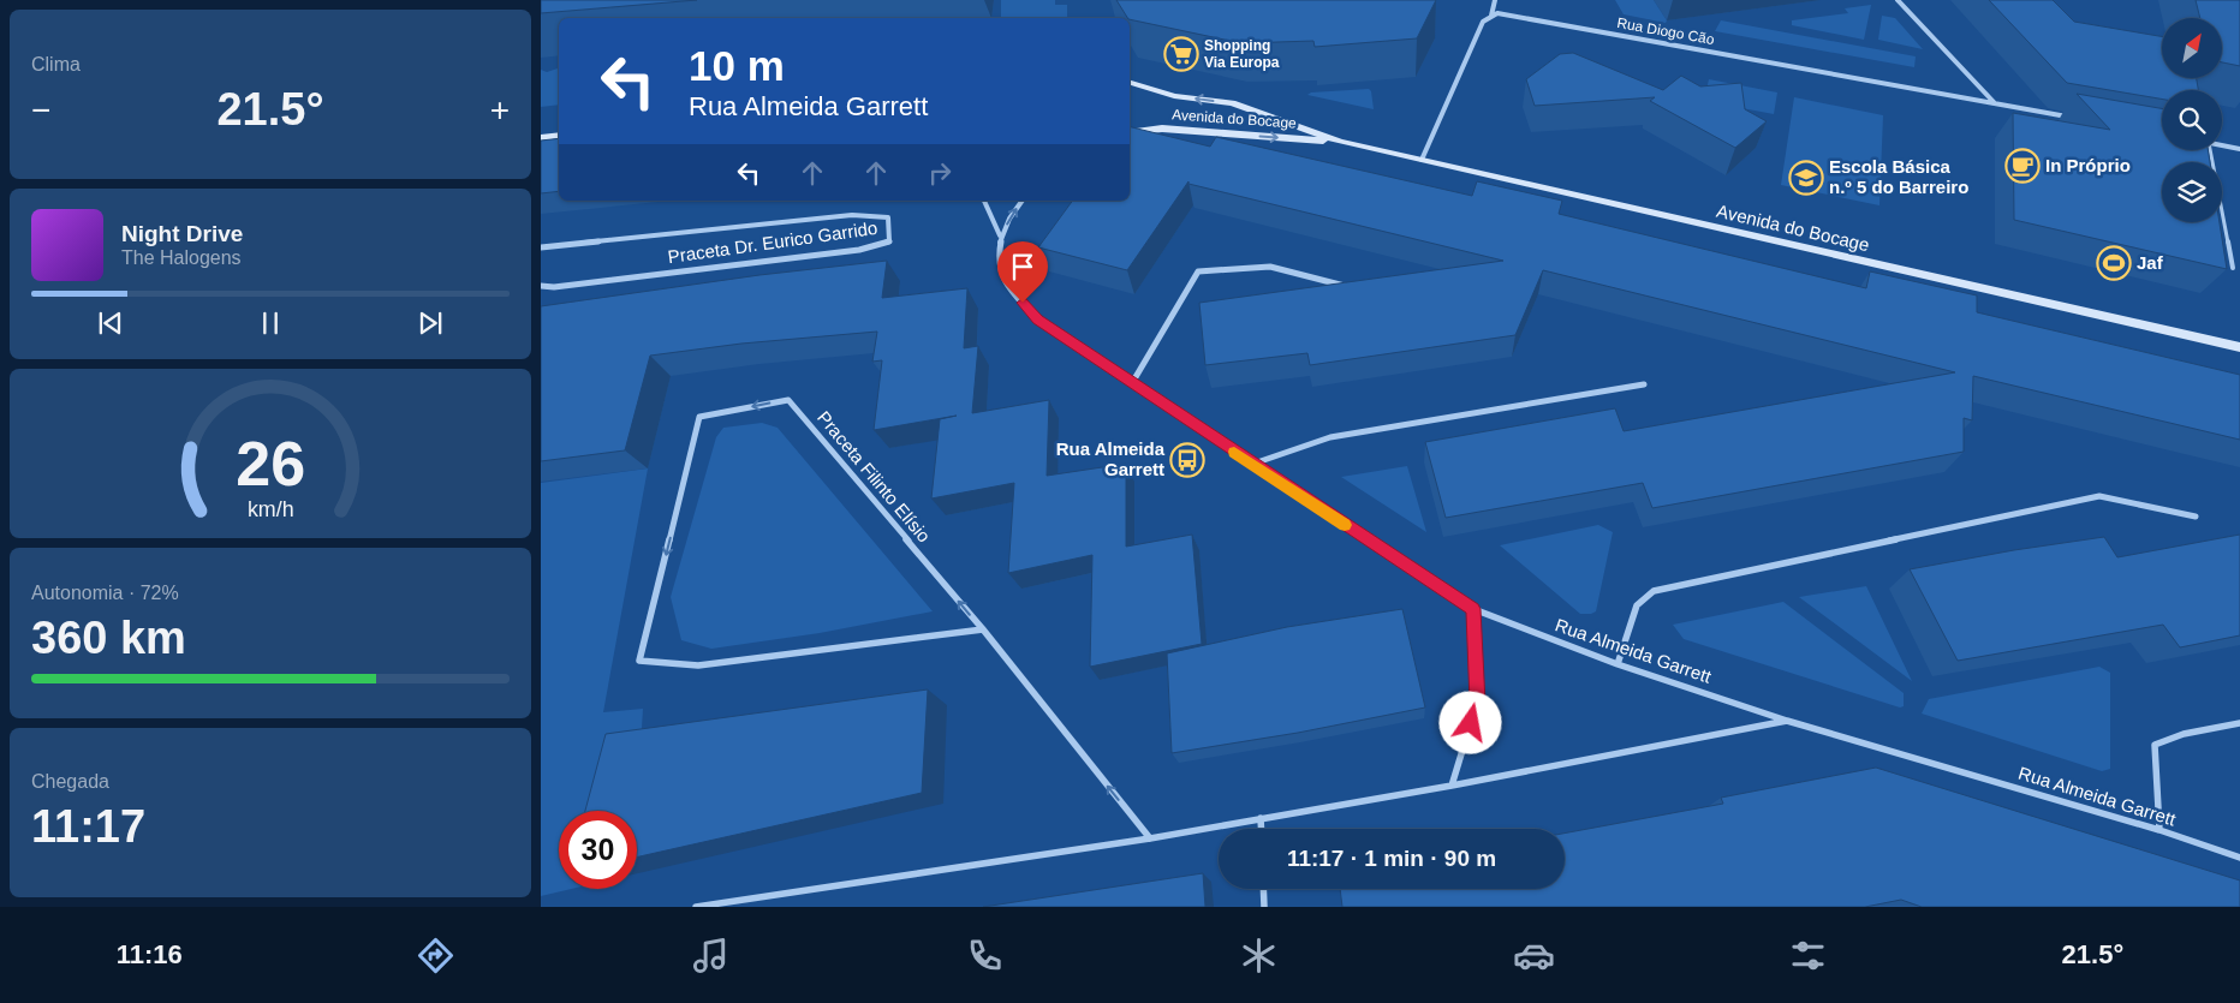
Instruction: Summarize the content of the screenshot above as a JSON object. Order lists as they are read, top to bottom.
{
  "streets": {
    "main road": ["Avenida do Bocage"],
    "street": [
      "Rua Diogo Cão",
      "Praceta Dr. Eurico Garrido",
      "Praceta Filinto Elísio",
      "Rua Almeida Garrett"
    ]
  },
  "places": {
    "supermarket": ["Shopping Via Europa"],
    "cafe": ["In Próprio"],
    "school or university": ["Escola Básica n.º 5 do Barreiro"],
    "sports": ["Jaf"],
    "bus stop": ["Rua Almeida Garrett"]
  },
  "north": "top right",
  "page": {
    "tile": [
      "Clima",
      ["Autonomia · 72%", "360 km"],
      ["Chegada", "11:17"]
    ],
    "turn": ["10 m", "Rua Almeida Garrett"],
    "heat": ["−", "21.5°", "+"],
    "song": ["Night Drive", "The Halogens"],
    "limit": "30",
    "trip": "11:17 · 1 min · 90 m",
    "tabs": ["11:16", "21.5°"],
    "gauge": ["26", "km/h"]
  }
}
